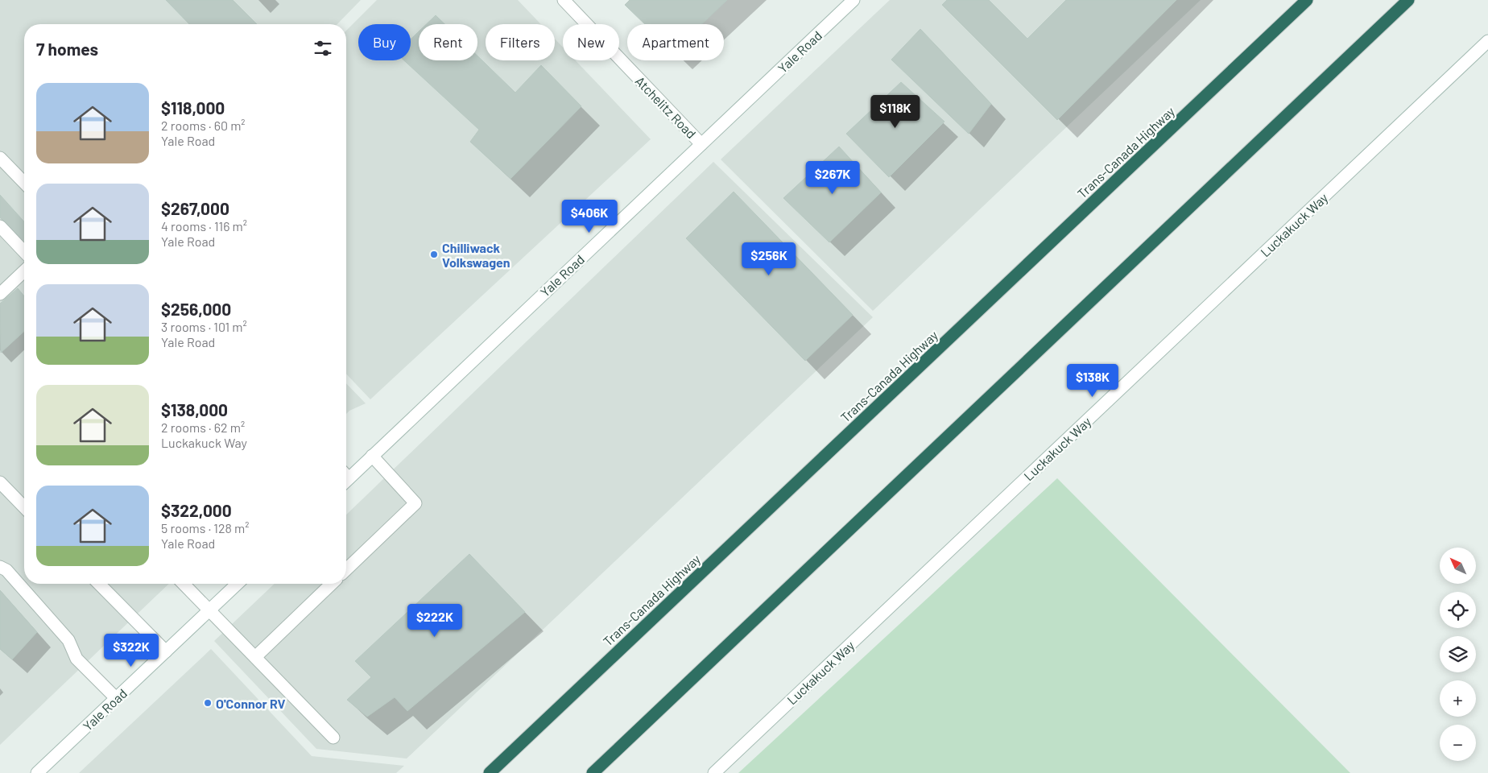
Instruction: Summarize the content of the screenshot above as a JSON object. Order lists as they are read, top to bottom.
{
  "streets": {
    "highway": ["Trans-Canada Highway"],
    "street": ["Yale Road", "Atchelitz Road", "Luckakuck Way"]
  },
  "crossings": [
    ["Yale Road", "Atchelitz Road"]
  ],
  "places": ["Chilliwack Volkswagen", "O'Connor RV"],
  "north": "top left",
  "page": {
    "chip": [
      "Buy",
      "Rent",
      "Filters",
      "New",
      "Apartment"
    ],
    "heading": "7 homes",
    "list": [
      {
        "name": "$118,000",
        "note": "2 rooms · 60 m² · Yale Road"
      },
      {
        "name": "$267,000",
        "note": "4 rooms · 116 m² · Yale Road"
      },
      {
        "name": "$256,000",
        "note": "3 rooms · 101 m² · Yale Road"
      },
      {
        "name": "$138,000",
        "note": "2 rooms · 62 m² · Luckakuck Way"
      },
      {
        "name": "$322,000",
        "note": "5 rooms · 128 m² · Yale Road"
      }
    ],
    "price": [
      "$118K",
      "$267K",
      "$406K",
      "$256K",
      "$138K",
      "$222K",
      "$322K"
    ],
    "map_buttons": ["+", "−"]
  }
}
